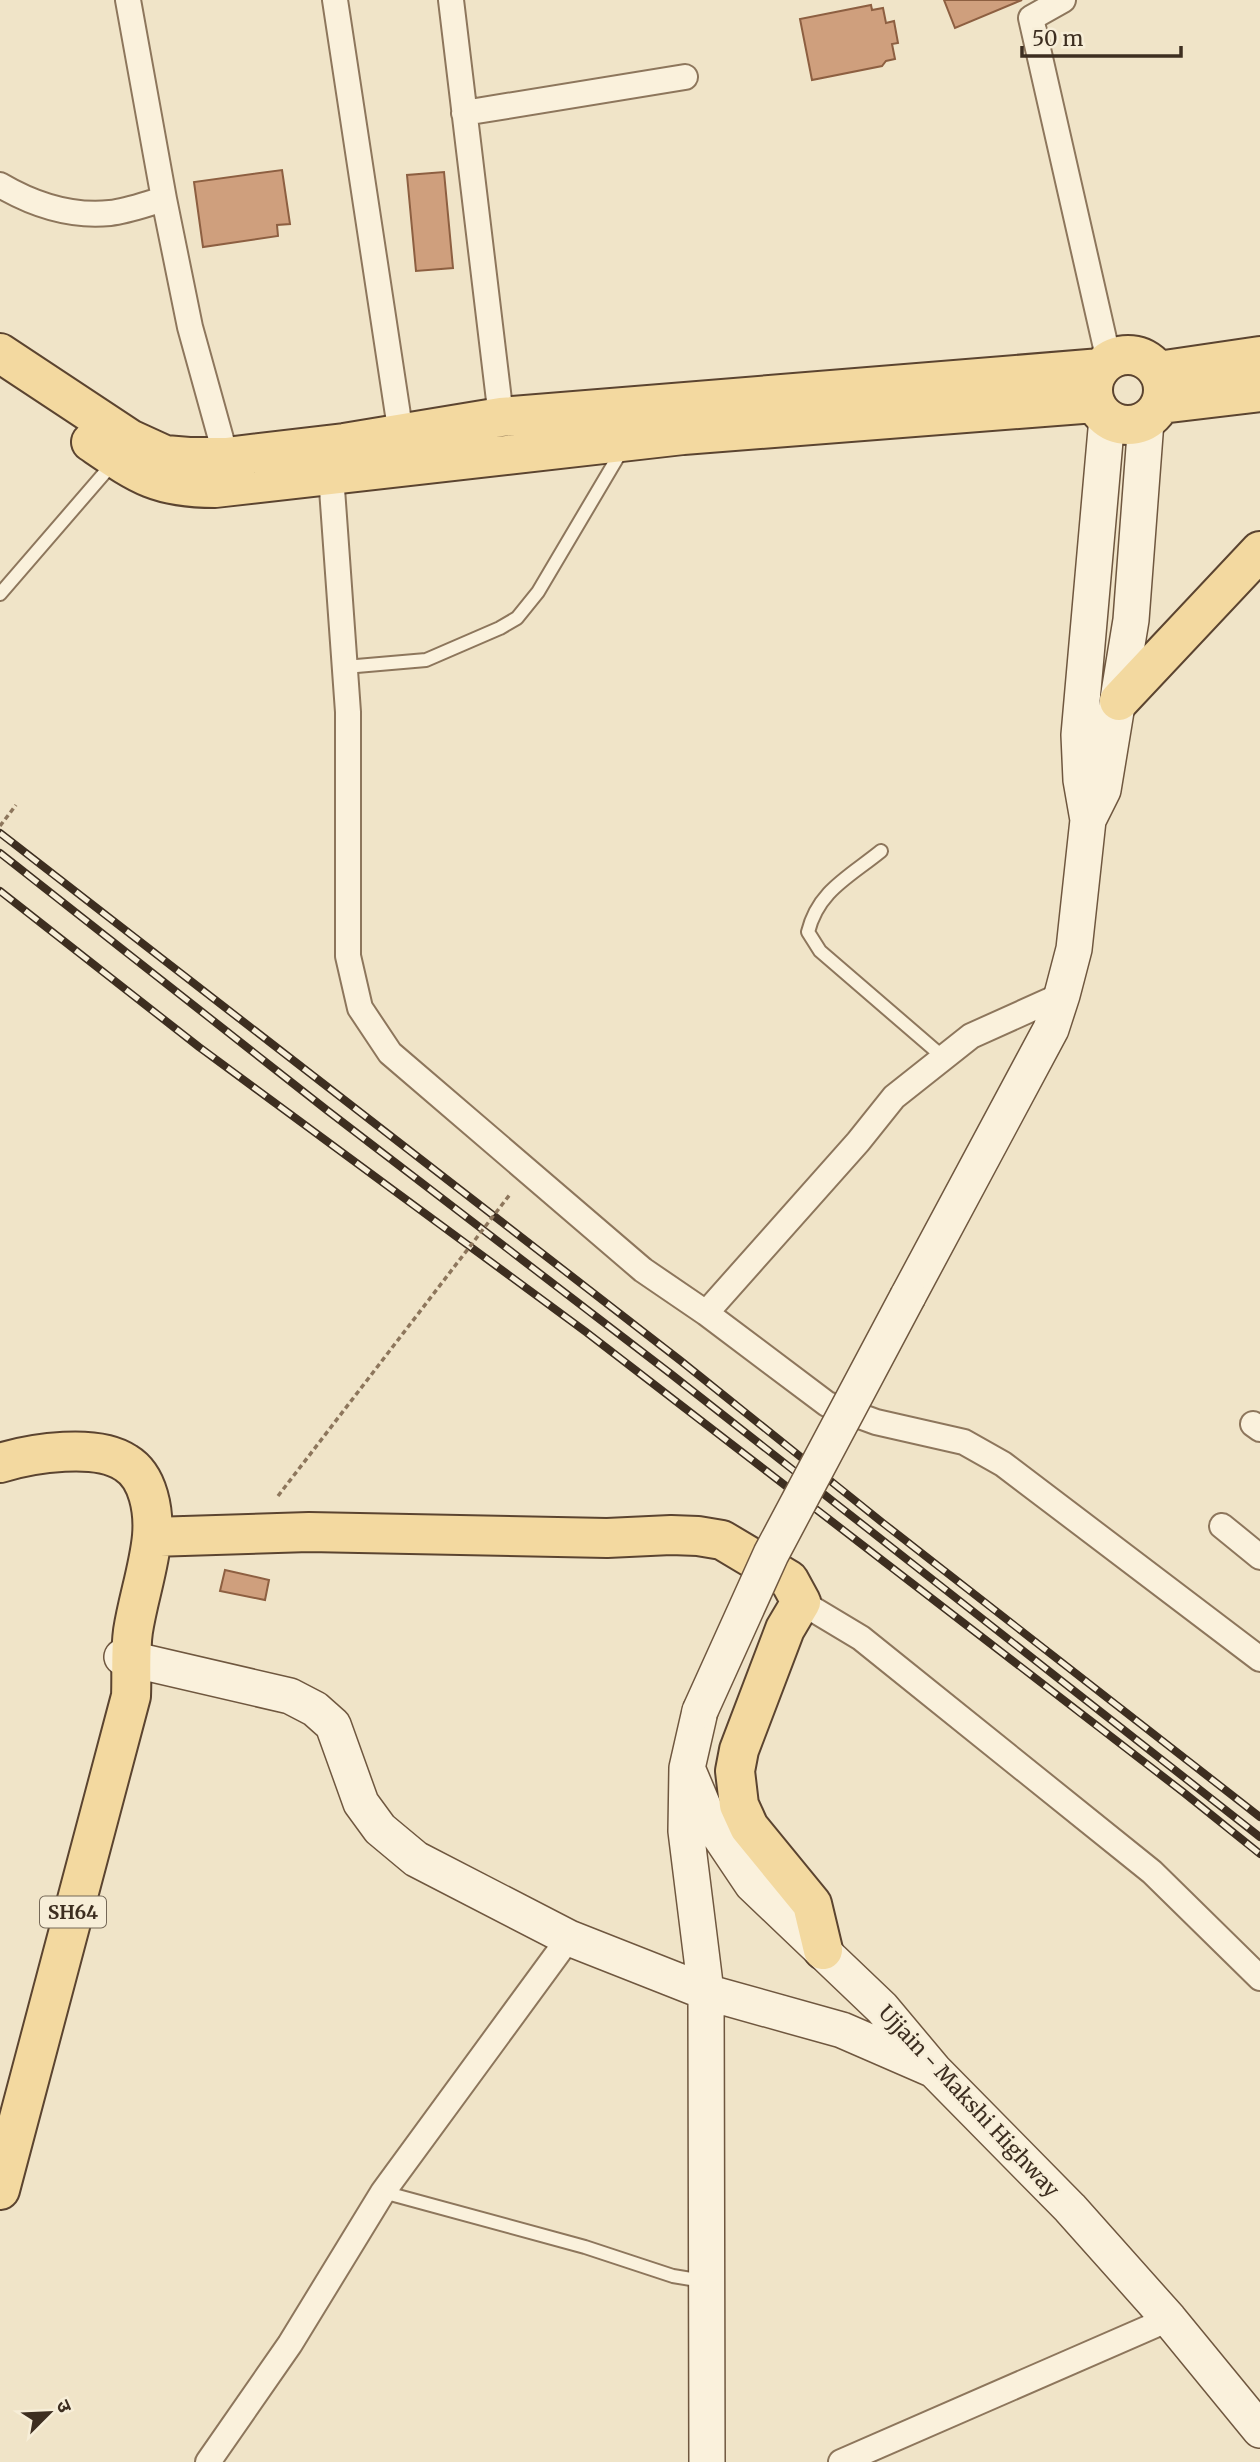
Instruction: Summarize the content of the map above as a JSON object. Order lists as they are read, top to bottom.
{
  "streets": {
    "main road": ["SH64", "Ujjain - Makshi Highway"]
  },
  "scale_bar": "50 m",
  "north": "top right"
}
